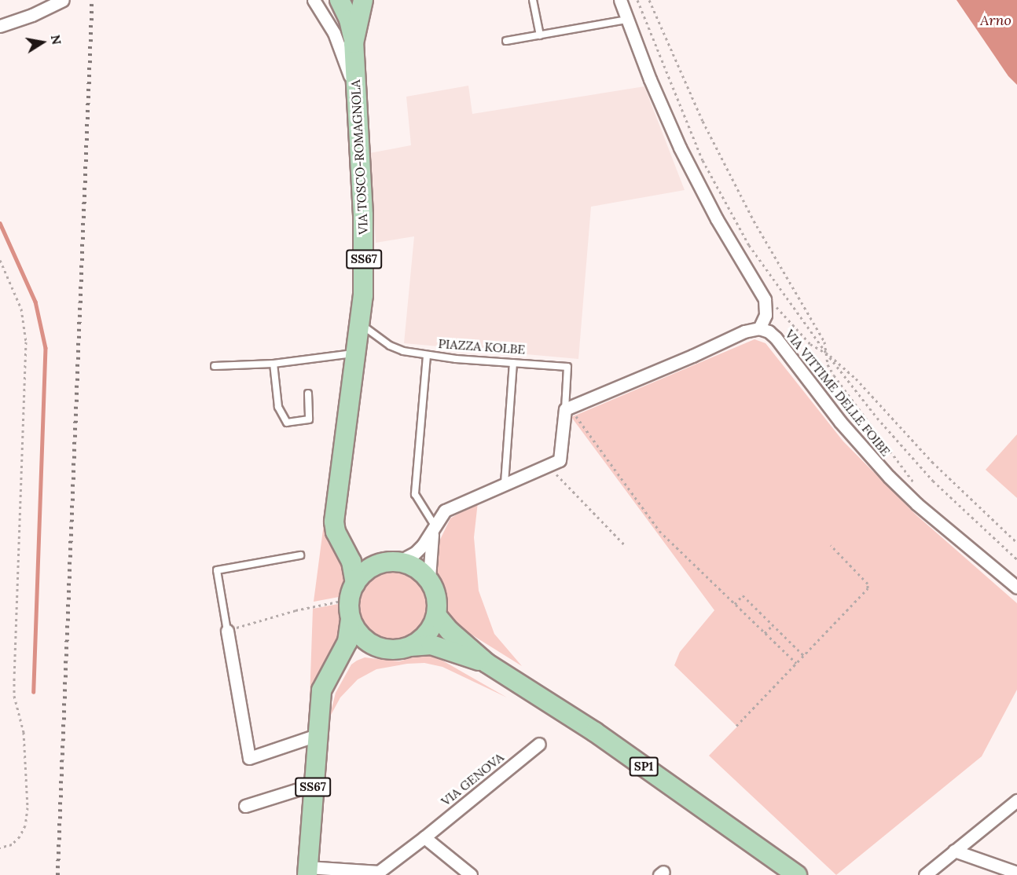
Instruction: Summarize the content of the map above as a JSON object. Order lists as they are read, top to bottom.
{
  "streets": {
    "main road": ["VIA TOSCO-ROMAGNOLA", "SS67", "SP1"],
    "street": ["PIAZZA KOLBE", "VIA VITTIME DELLE FOIBE", "VIA GENOVA"]
  },
  "crossings": [
    ["VIA TOSCO-ROMAGNOLA", "SS67"],
    ["VIA TOSCO-ROMAGNOLA", "PIAZZA KOLBE"],
    ["SS67", "PIAZZA KOLBE"],
    ["SS67", "SP1"],
    ["SS67", "VIA GENOVA"],
    ["PIAZZA KOLBE", "SP1"]
  ],
  "water": ["Arno"],
  "north": "right"
}
